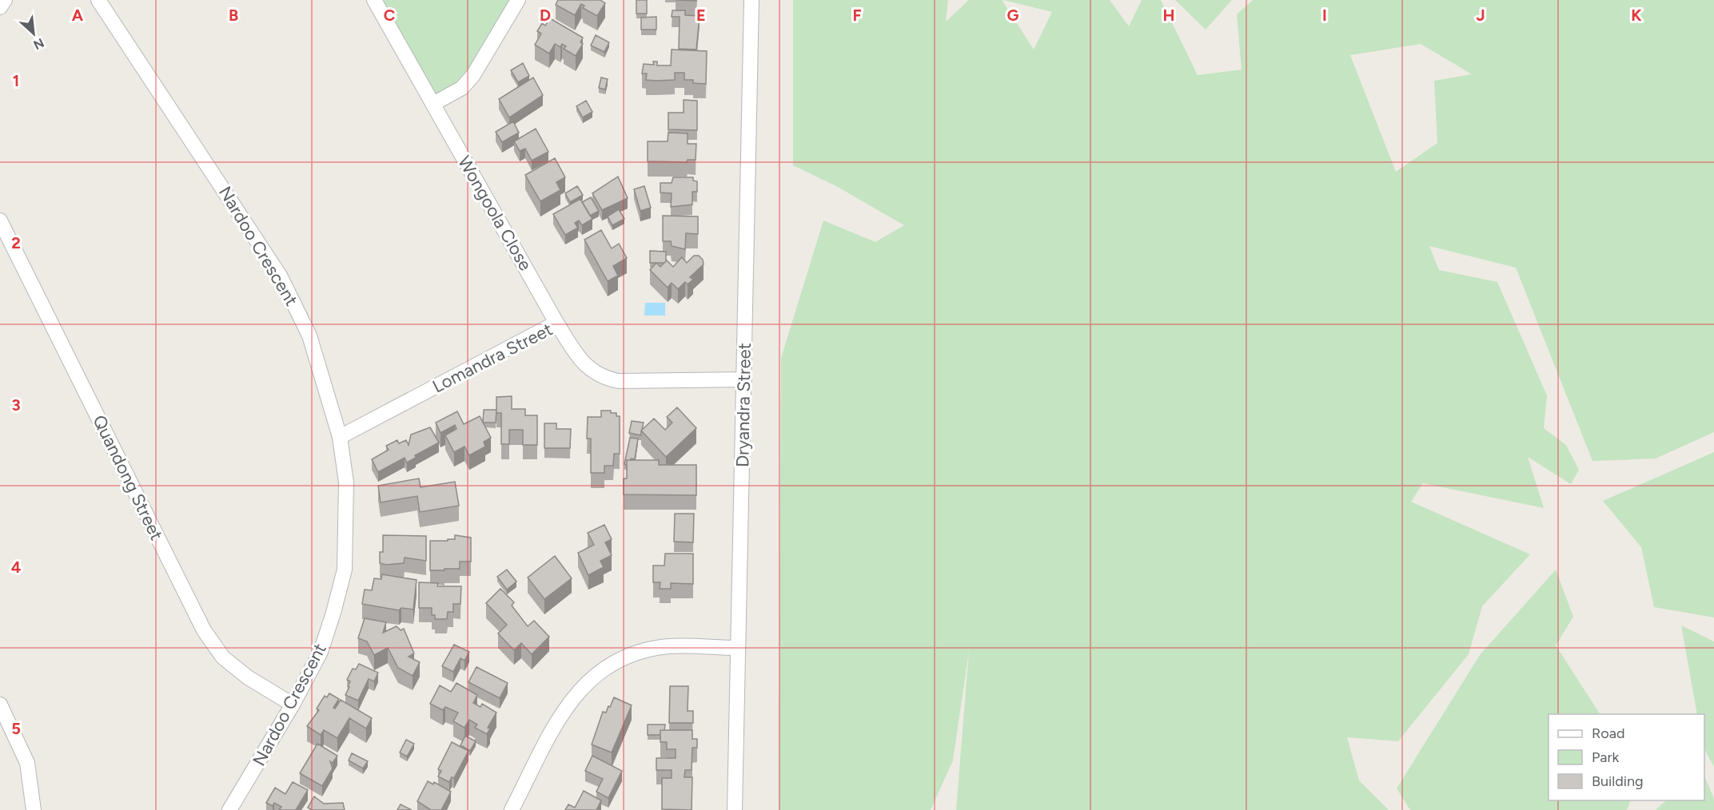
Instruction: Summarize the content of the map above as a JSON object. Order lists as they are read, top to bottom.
{
  "streets": {
    "street": [
      "Wongoola Close",
      "Nardoo Crescent",
      "Lomandra Street",
      "Dryandra Street",
      "Quandong Street"
    ]
  },
  "crossings": [
    ["Wongoola Close", "Lomandra Street"],
    ["Nardoo Crescent", "Lomandra Street"],
    ["Nardoo Crescent", "Quandong Street"],
    ["Lomandra Street", "Dryandra Street"]
  ],
  "legend": ["Road", "Park", "Building"],
  "north": "bottom right",
  "grid": {
    "columns": [
      "A",
      "B",
      "C",
      "D",
      "E",
      "F",
      "G",
      "H",
      "I",
      "J",
      "K"
    ],
    "rows": [
      "1",
      "2",
      "3",
      "4",
      "5"
    ]
  }
}
